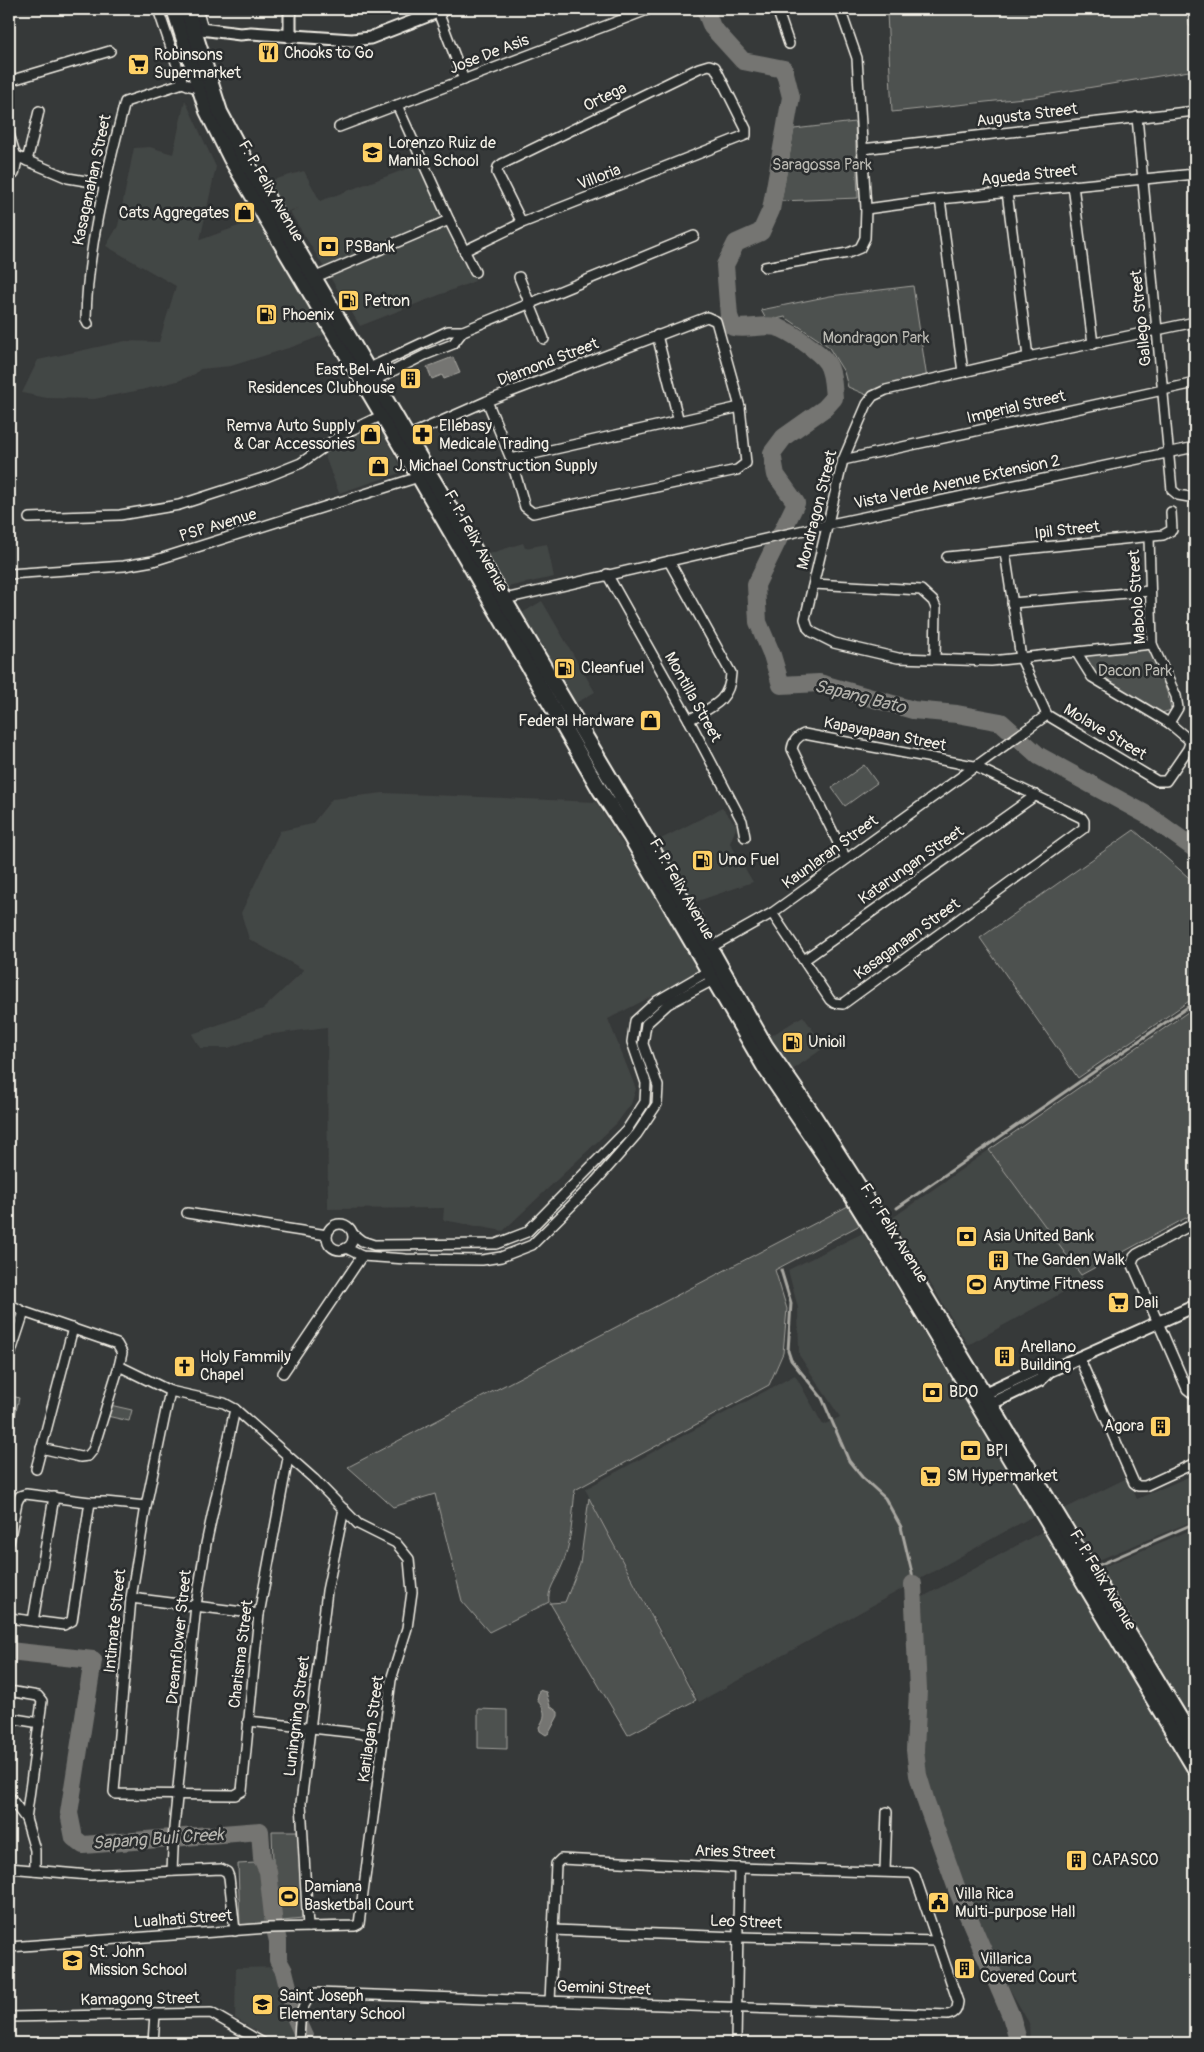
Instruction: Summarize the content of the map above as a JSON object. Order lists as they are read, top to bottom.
{
  "streets": {
    "main road": ["F. P. Felix Avenue"],
    "street": [
      "Jose De Asis",
      "Ortega",
      "Augusta Street",
      "Agueda Street",
      "Villoria",
      "Kasaganahan Street",
      "Gallego Street",
      "Diamond Street",
      "Imperial Street",
      "Vista Verde Avenue Extension 2",
      "Mondragon Street",
      "PSP Avenue",
      "Ipil Street",
      "Mabolo Street",
      "Montilla Street",
      "Molave Street",
      "Kapayapaan Street",
      "Kaunlaran Street",
      "Katarungan Street",
      "Kasaganaan Street",
      "Intimate Street",
      "Dreamflower Street",
      "Charisma Street",
      "Luningning Street",
      "Karilagan Street",
      "Aries Street",
      "Lualhati Street",
      "Leo Street",
      "Gemini Street",
      "Kamagong Street"
    ]
  },
  "crossings": [
    ["Ortega", "Villoria"],
    ["Augusta Street", "Gallego Street"],
    ["Agueda Street", "Gallego Street"],
    ["F. P. Felix Avenue", "Diamond Street"],
    ["F. P. Felix Avenue", "Vista Verde Avenue Extension 2"],
    ["F. P. Felix Avenue", "PSP Avenue"],
    ["F. P. Felix Avenue", "Kaunlaran Street"],
    ["Gallego Street", "Imperial Street"],
    ["Gallego Street", "Vista Verde Avenue Extension 2"],
    ["Gallego Street", "Mondragon Street"],
    ["Imperial Street", "Mondragon Street"],
    ["Vista Verde Avenue Extension 2", "Mondragon Street"],
    ["Vista Verde Avenue Extension 2", "Montilla Street"],
    ["Mondragon Street", "Mabolo Street"],
    ["Mondragon Street", "Molave Street"],
    ["Ipil Street", "Mabolo Street"],
    ["Ipil Street", "Molave Street"],
    ["Mabolo Street", "Molave Street"],
    ["Molave Street", "Kaunlaran Street"],
    ["Kapayapaan Street", "Kaunlaran Street"],
    ["Kapayapaan Street", "Katarungan Street"],
    ["Kapayapaan Street", "Kasaganaan Street"],
    ["Kaunlaran Street", "Kasaganaan Street"],
    ["Katarungan Street", "Kasaganaan Street"],
    ["Intimate Street", "Dreamflower Street"],
    ["Intimate Street", "Charisma Street"],
    ["Dreamflower Street", "Charisma Street"],
    ["Luningning Street", "Karilagan Street"],
    ["Luningning Street", "Lualhati Street"],
    ["Karilagan Street", "Lualhati Street"],
    ["Aries Street", "Leo Street"],
    ["Aries Street", "Gemini Street"],
    ["Leo Street", "Gemini Street"]
  ],
  "water": ["Sapang Bato", "Sapang Buli Creek"],
  "parks": ["Saragossa Park", "Mondragon Park", "Dacon Park"],
  "places": {
    "restaurant": ["Chooks to Go"],
    "supermarket": ["Robinsons Supermarket", "Dali", "SM Hypermarket"],
    "school or university": ["Lorenzo Ruiz de Manila School", "St. John Mission School", "Saint Joseph Elementary School"],
    "shop": [
      "Cats Aggregates",
      "Remva Auto Supply & Car Accessories",
      "J. Michael Construction Supply",
      "Federal Hardware"
    ],
    "bank": [
      "PSBank",
      "Asia United Bank",
      "BDO",
      "BPI"
    ],
    "fuel station": [
      "Petron",
      "Phoenix",
      "Cleanfuel",
      "Uno Fuel",
      "Unioil"
    ],
    "building": [
      "East Bel-Air Residences Clubhouse",
      "The Garden Walk",
      "Arellano Building",
      "Agora",
      "CAPASCO",
      "Villarica Covered Court"
    ],
    "pharmacy": ["Ellebasy Medicale Trading"],
    "sports": ["Anytime Fitness", "Damiana Basketball Court"],
    "church": ["Holy Fammily Chapel"],
    "public building": ["Villa Rica Multi-purpose Hall"]
  }
}
